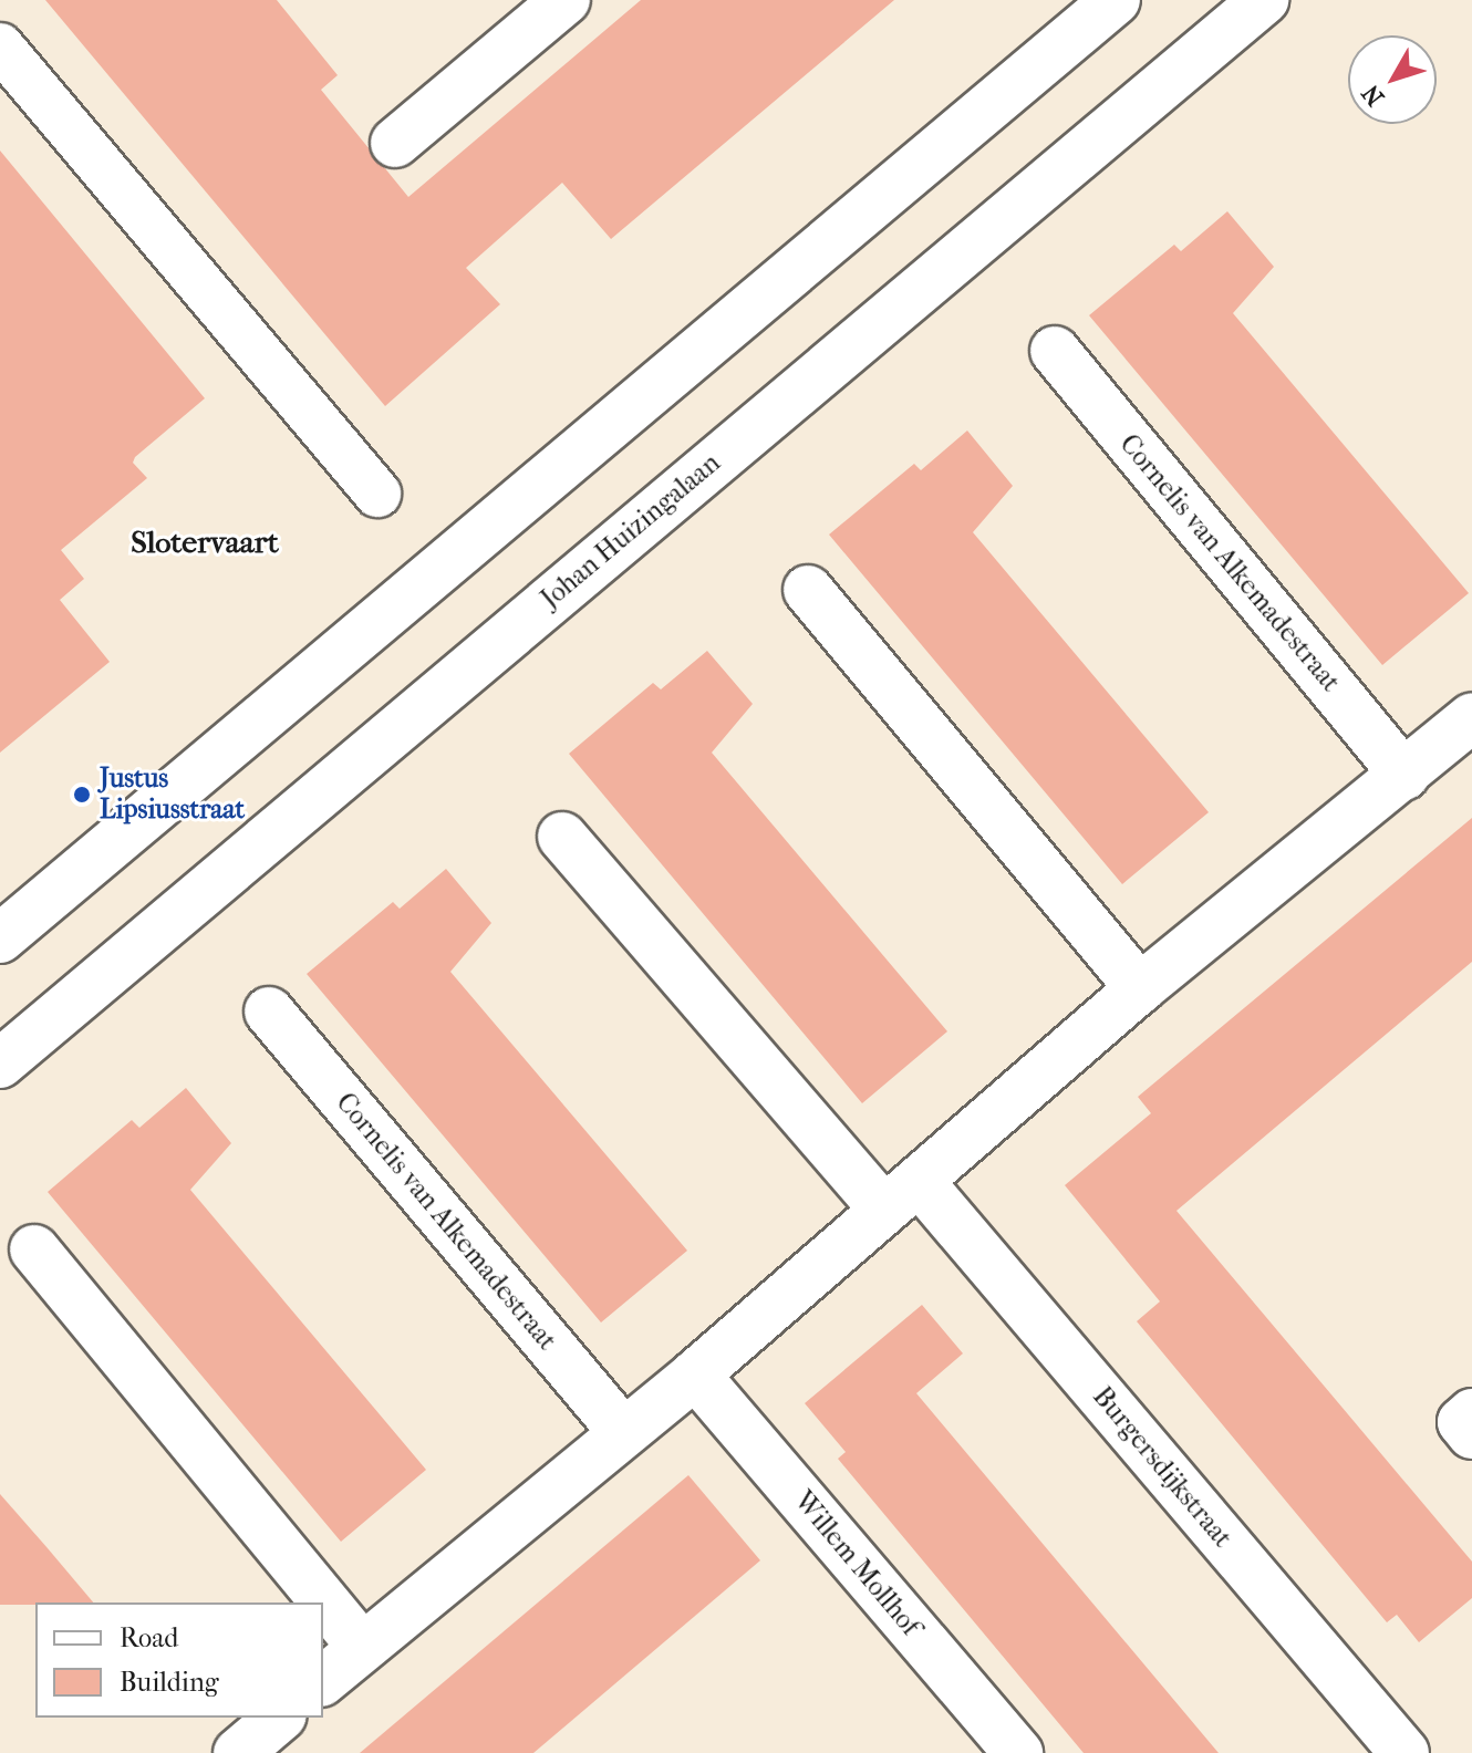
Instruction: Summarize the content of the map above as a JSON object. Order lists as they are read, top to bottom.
{
  "streets": {
    "street": [
      "Johan Huizingalaan",
      "Cornelis van Alkemadestraat",
      "Burgersdijkstraat",
      "Willem Mollhof"
    ]
  },
  "districts": ["Slotervaart"],
  "places": ["Justus Lipsiusstraat"],
  "legend": ["Road", "Building"],
  "north": "bottom left"
}
